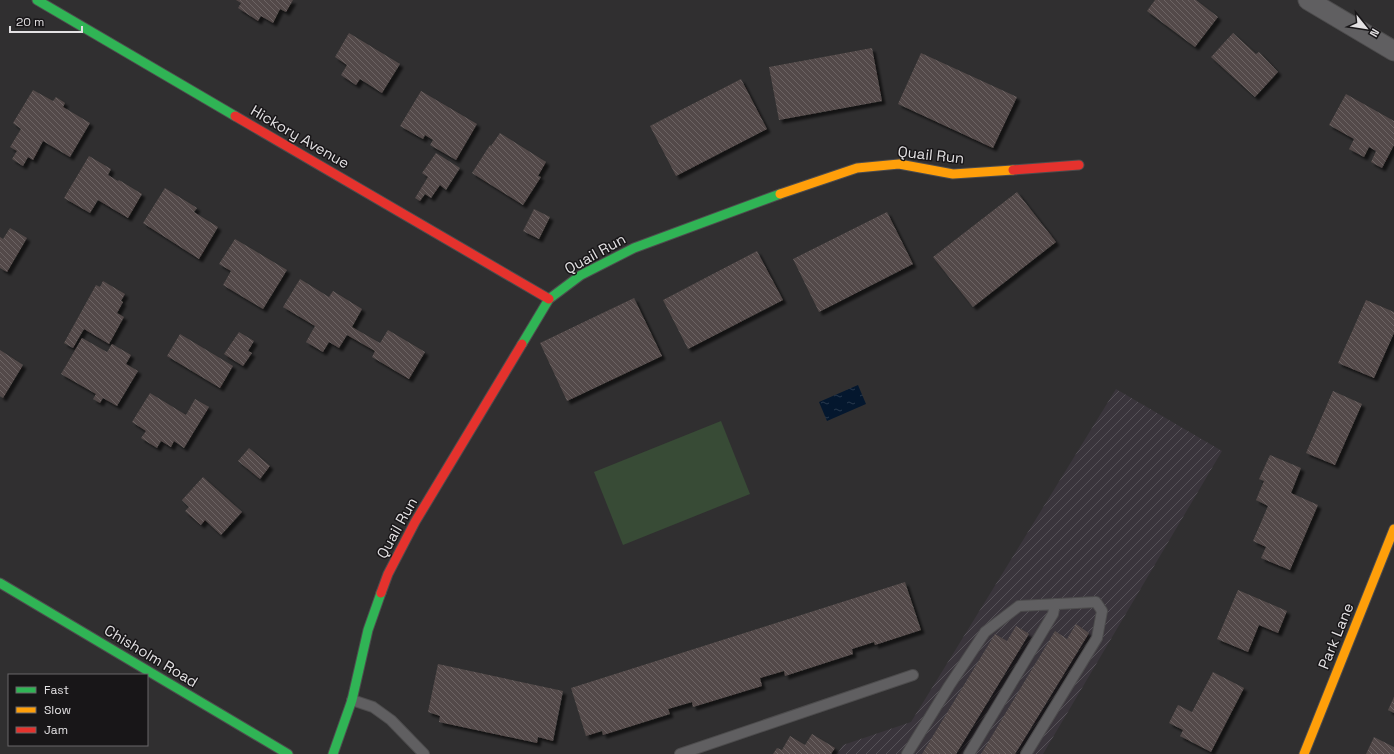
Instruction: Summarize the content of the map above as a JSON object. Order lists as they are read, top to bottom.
{
  "streets": {
    "street": [
      "Hickory Avenue",
      "Quail Run",
      "Park Lane",
      "Chisholm Road"
    ]
  },
  "crossings": [
    ["Hickory Avenue", "Quail Run"]
  ],
  "legend": ["Fast", "Slow", "Jam"],
  "scale_bar": "20 m",
  "north": "bottom right"
}
